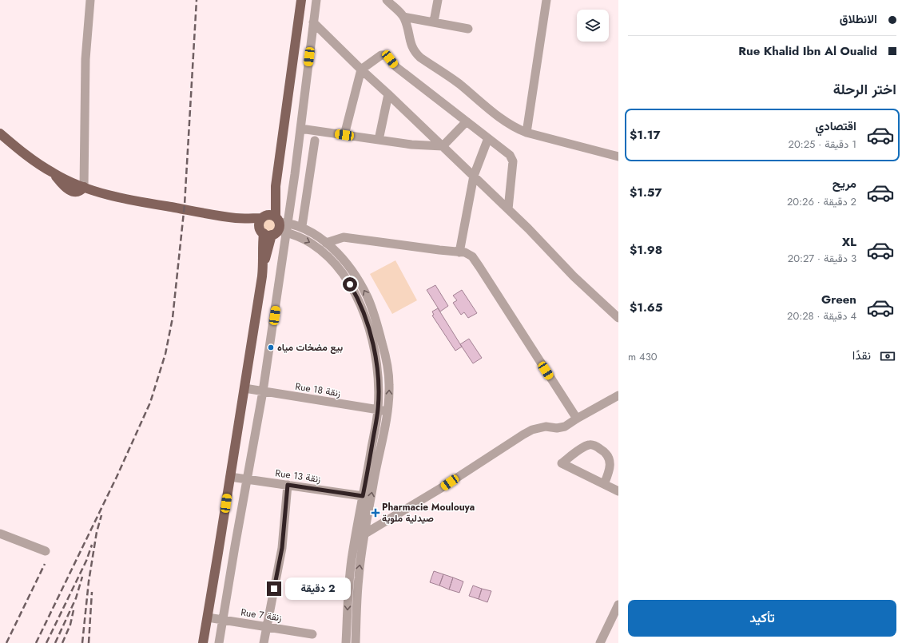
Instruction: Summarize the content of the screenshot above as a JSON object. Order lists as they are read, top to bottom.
{
  "streets": {
    "street": ["Rue 18 زنقة", "Rue 13 زنقة", "Rue 7 زنقة"]
  },
  "places": {
    "other": ["بيع مضخات مياه"],
    "health": ["Pharmacie Moulouya صيدلية ملوية"]
  },
  "page": {
    "banner": ["الانطلاق", "Rue Khalid Ibn Al Oualid"],
    "heading": "اختر الرحلة",
    "list": [
      {
        "name": "اقتصادي",
        "note": "1 دقيقة · 20:25",
        "value": "$1.17"
      },
      {
        "name": "مريح",
        "note": "2 دقيقة · 20:26",
        "value": "$1.57"
      },
      {
        "name": "XL",
        "note": "3 دقيقة · 20:27",
        "value": "$1.98"
      },
      {
        "name": "Green",
        "note": "4 دقيقة · 20:28",
        "value": "$1.65"
      }
    ],
    "pay": ["نقدًا", "430 m"],
    "bubble": "2 دقيقة",
    "buttons": "تأكيد"
  }
}
